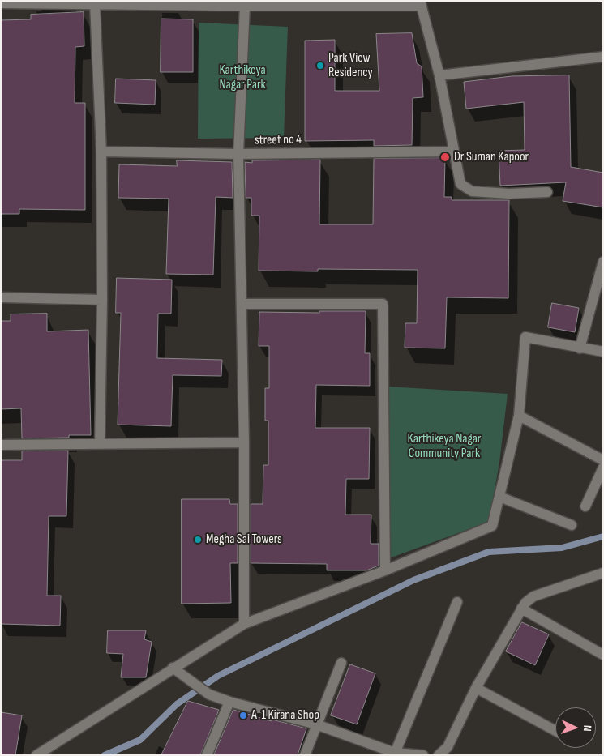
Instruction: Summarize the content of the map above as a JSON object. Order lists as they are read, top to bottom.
{
  "streets": {
    "street": ["street no 4"]
  },
  "parks": ["Karthikeya Nagar Park", "Karthikeya Nagar Community Park"],
  "places": [
    "Park View Residency",
    "Dr Suman Kapoor",
    "Megha Sai Towers",
    "A-1 Kirana Shop"
  ],
  "north": "right"
}
